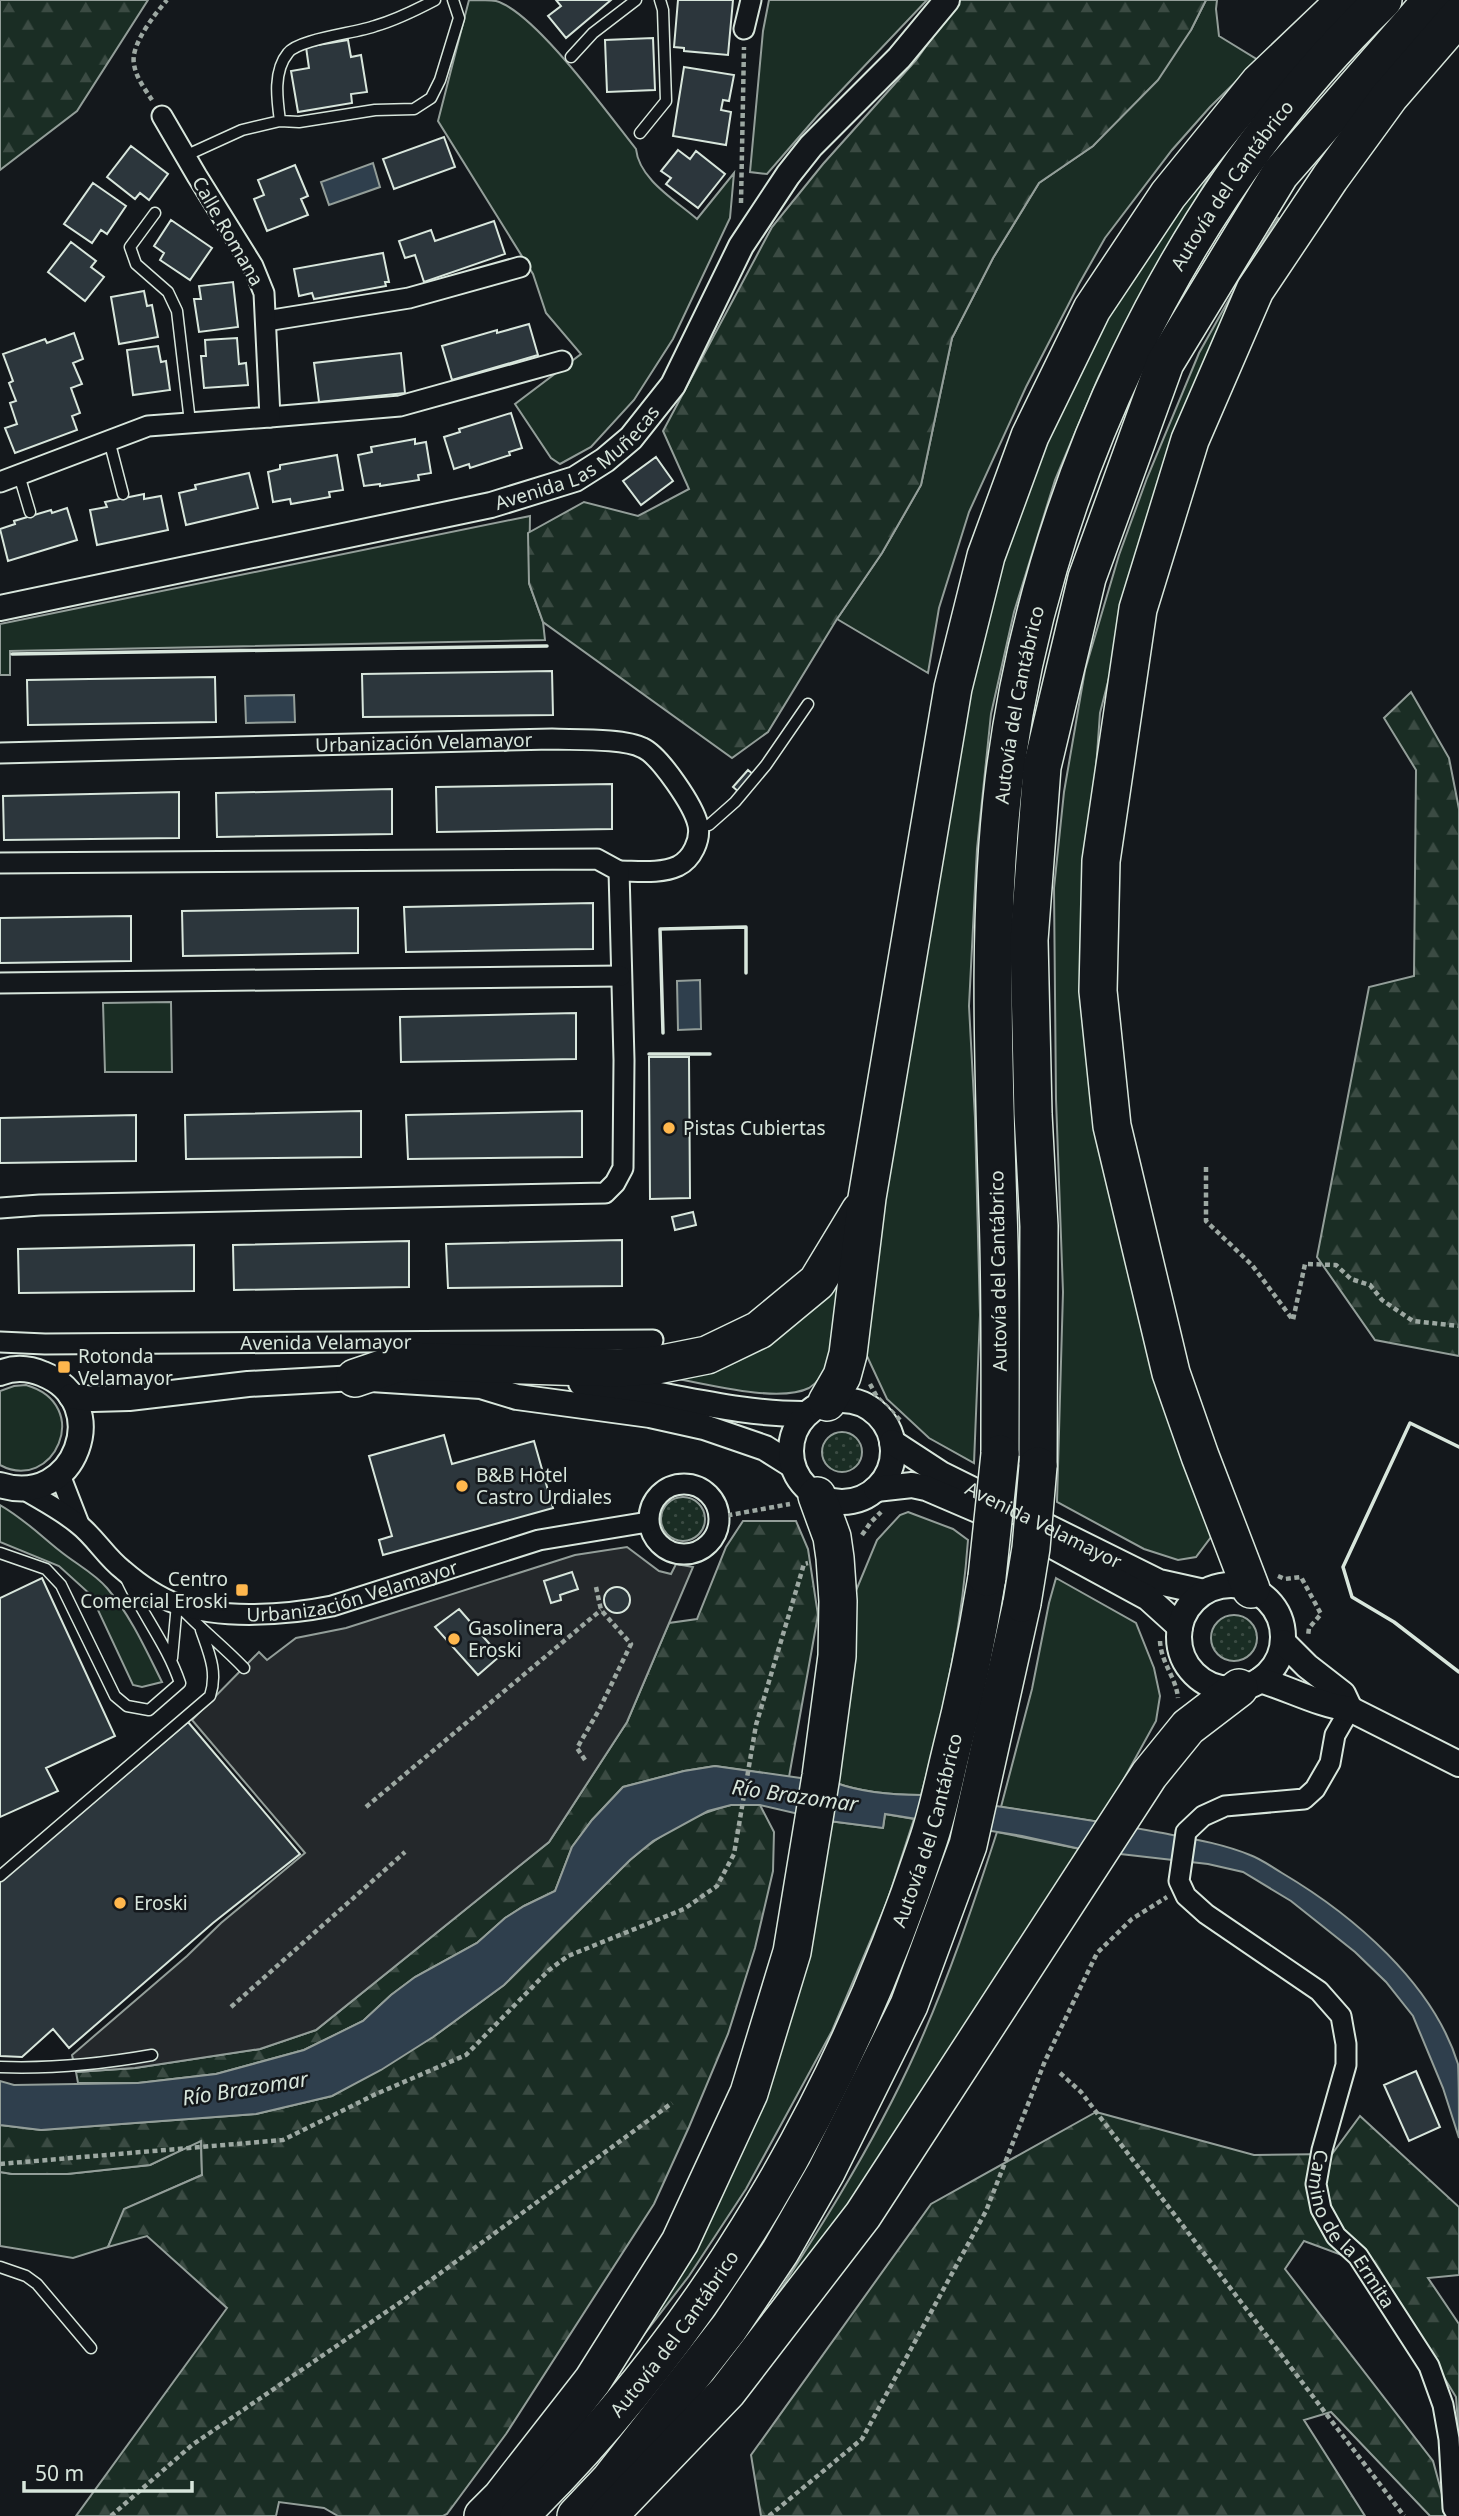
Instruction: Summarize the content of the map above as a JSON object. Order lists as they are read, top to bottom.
{
  "streets": {
    "highway": ["Autovía del Cantábrico"],
    "street": [
      "Calle Romana",
      "Avenida Las Muñecas",
      "Urbanización Velamayor",
      "Avenida Velamayor",
      "Camino de la Ermita"
    ]
  },
  "water": ["Río Brazomar"],
  "places": {
    "other": [
      "Pistas Cubiertas",
      "B&B Hotel Castro Urdiales",
      "Gasolinera Eroski",
      "Eroski"
    ],
    "transit": ["Rotonda Velamayor", "Centro Comercial Eroski"]
  },
  "scale_bar": "50 m"
}
